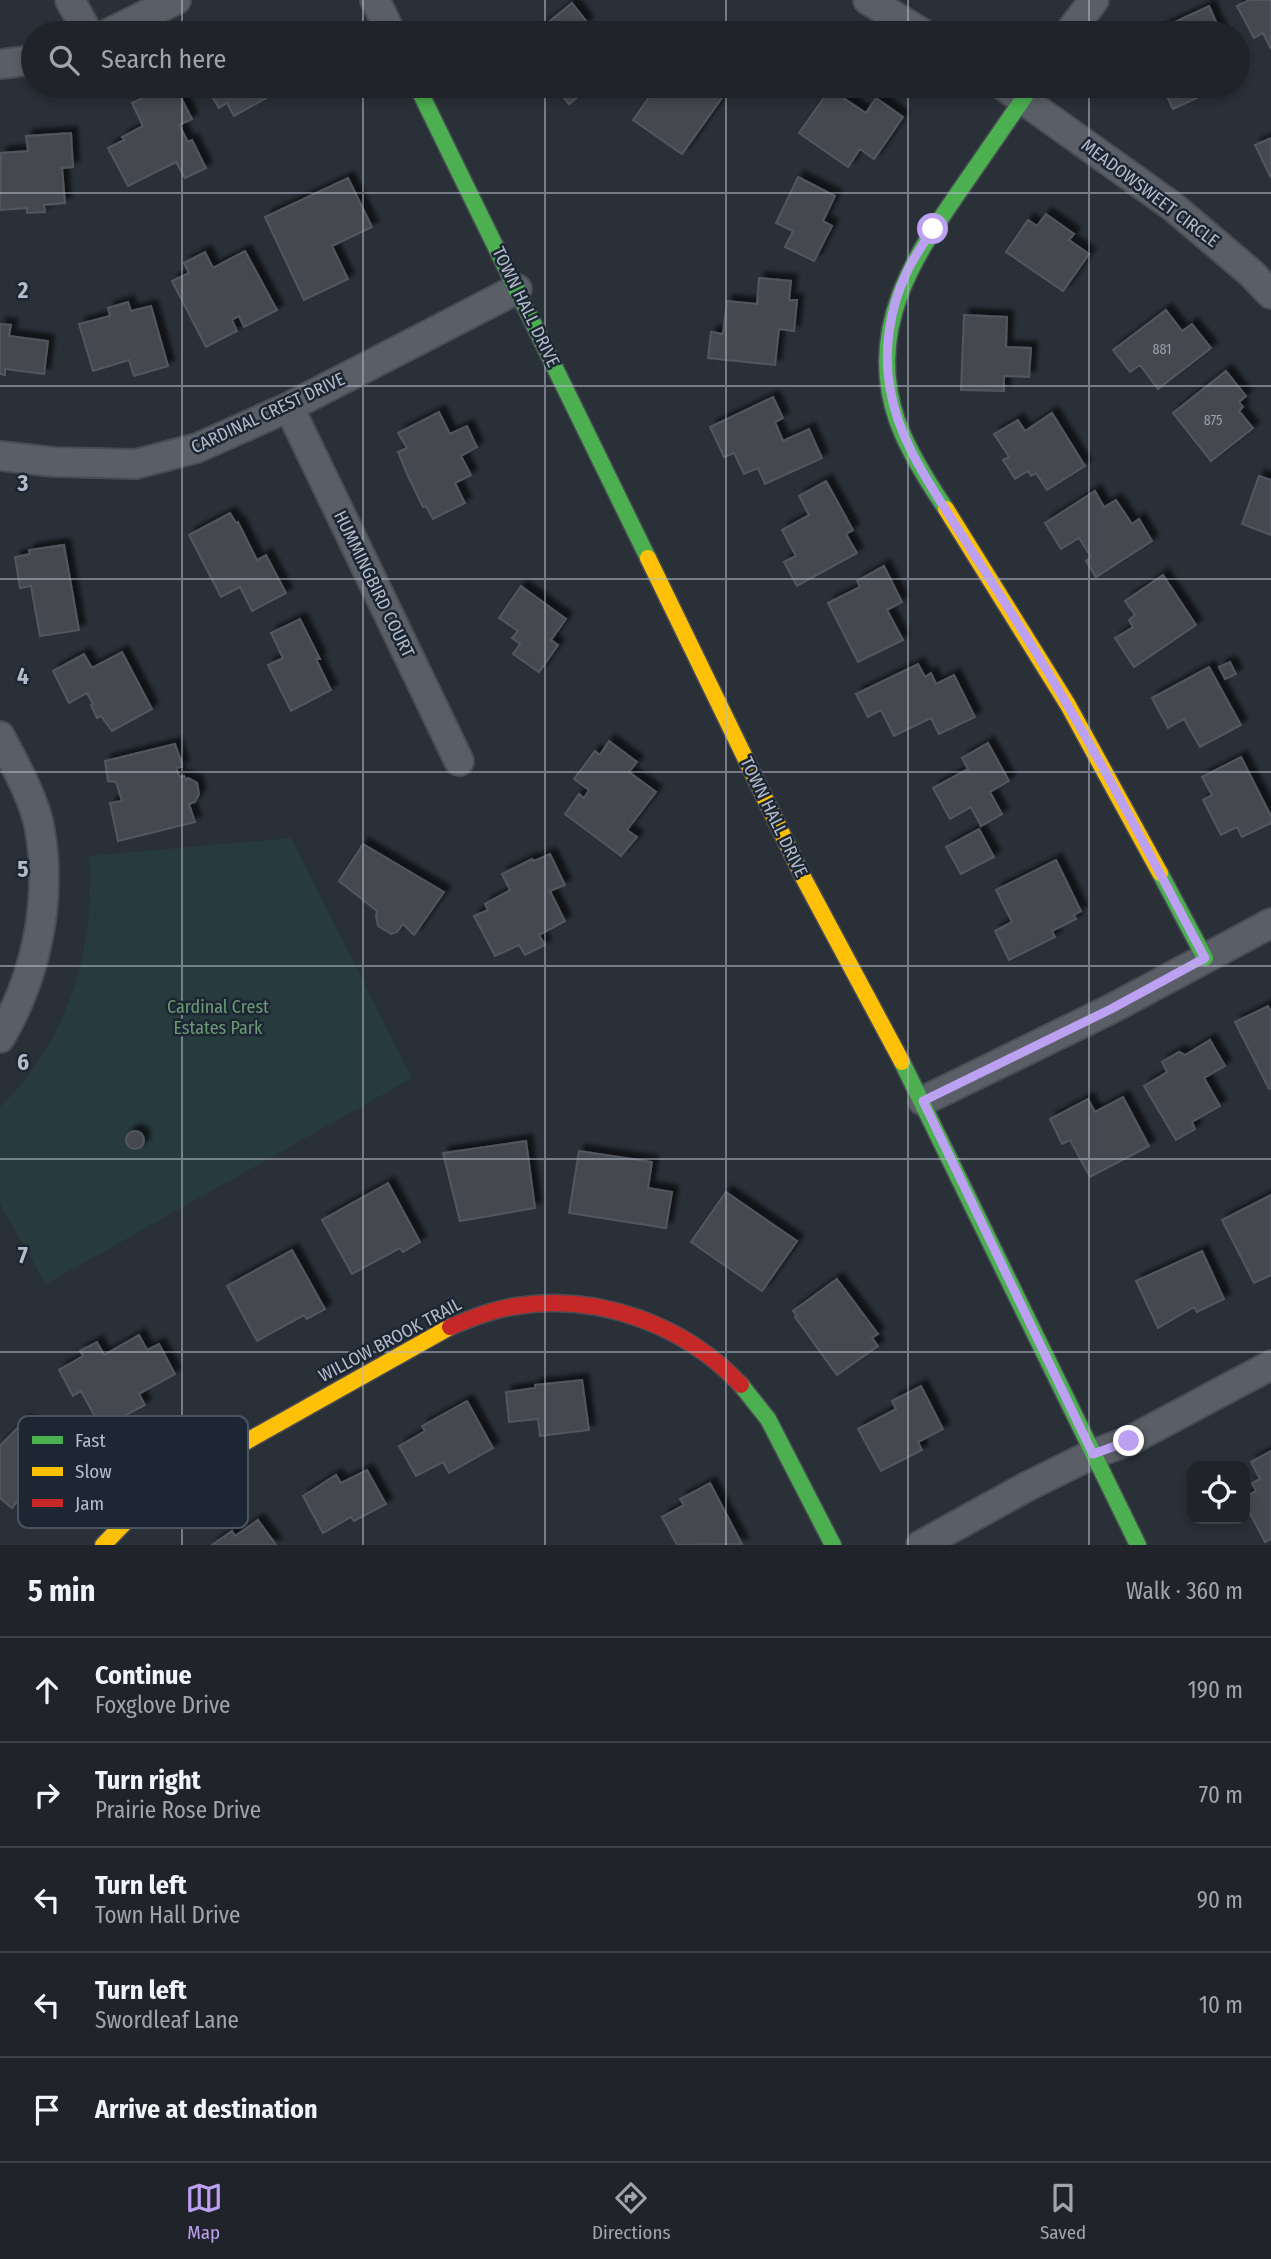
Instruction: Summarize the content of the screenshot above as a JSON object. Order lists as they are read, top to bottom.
{
  "streets": {
    "street": [
      "MEADOWSWEET CIRCLE",
      "TOWN HALL DRIVE",
      "CARDINAL CREST DRIVE",
      "HUMMINGBIRD COURT",
      "WILLOW BROOK TRAIL"
    ]
  },
  "crossings": [
    ["TOWN HALL DRIVE", "CARDINAL CREST DRIVE"],
    ["CARDINAL CREST DRIVE", "HUMMINGBIRD COURT"]
  ],
  "parks": ["Cardinal Crest Estates Park"],
  "house_numbers": ["881", "875"],
  "legend": ["Fast", "Slow", "Jam"],
  "page": {
    "search": "Search here",
    "heading": ["5 min", "Walk · 360 m"],
    "list": [
      ["Continue", "Foxglove Drive", "190 m"],
      ["Turn right", "Prairie Rose Drive", "70 m"],
      ["Turn left", "Town Hall Drive", "90 m"],
      ["Turn left", "Swordleaf Lane", "10 m"],
      "Arrive at destination"
    ],
    "nav": ["Map", "Directions", "Saved"]
  },
  "grid": {
    "rows": [
      "2",
      "3",
      "4",
      "5",
      "6",
      "7"
    ]
  }
}
